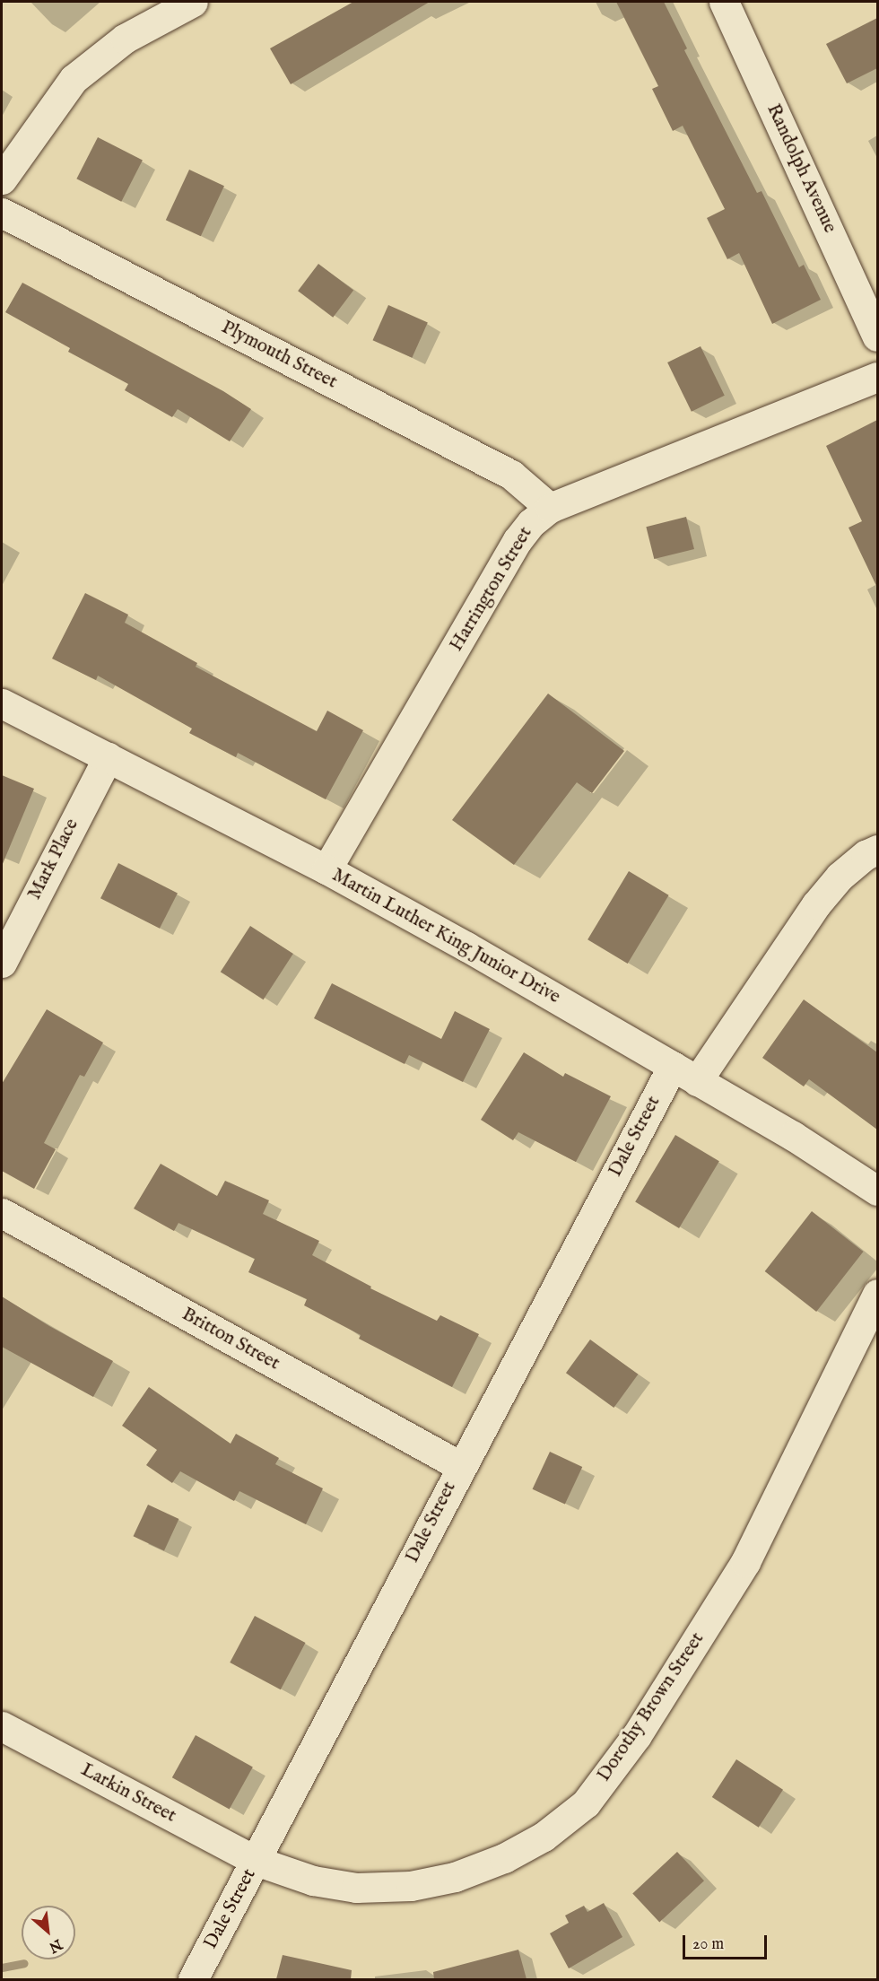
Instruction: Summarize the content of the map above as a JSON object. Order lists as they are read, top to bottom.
{
  "streets": {
    "street": [
      "Randolph Avenue",
      "Plymouth Street",
      "Harrington Street",
      "Mark Place",
      "Martin Luther King Junior Drive",
      "Dale Street",
      "Britton Street",
      "Dorothy Brown Street",
      "Larkin Street"
    ]
  },
  "crossings": [
    ["Plymouth Street", "Harrington Street"],
    ["Harrington Street", "Martin Luther King Junior Drive"],
    ["Mark Place", "Martin Luther King Junior Drive"],
    ["Martin Luther King Junior Drive", "Dale Street"],
    ["Dale Street", "Britton Street"],
    ["Dale Street", "Dorothy Brown Street"],
    ["Dale Street", "Larkin Street"],
    ["Dorothy Brown Street", "Larkin Street"]
  ],
  "scale_bar": "20 m",
  "north": "bottom right"
}
